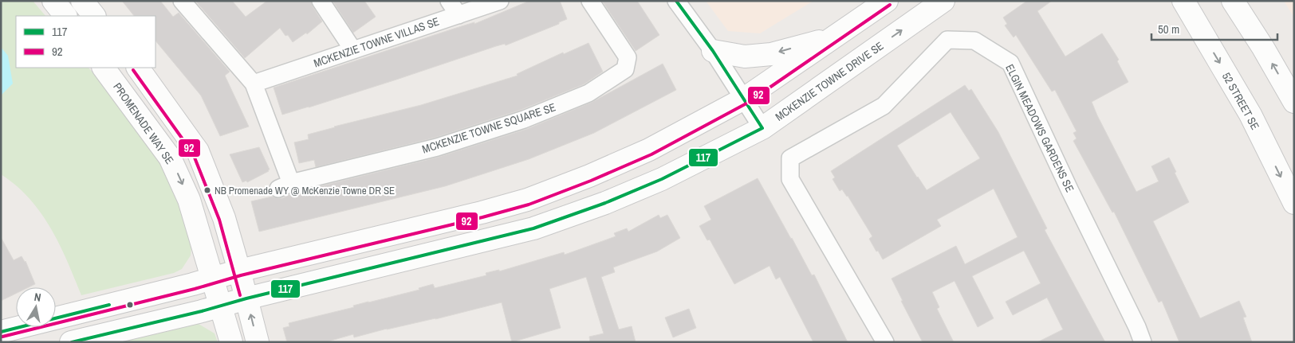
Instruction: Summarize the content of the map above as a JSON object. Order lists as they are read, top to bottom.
{
  "streets": {
    "street": [
      "MCKENZIE TOWNE VILLAS SE",
      "MCKENZIE TOWNE DRIVE SE",
      "52 STREET SE",
      "PROMENADE WAY SE",
      "MCKENZIE TOWNE SQUARE SE",
      "ELGIN MEADOWS GARDENS SE"
    ]
  },
  "crossings": [
    ["MCKENZIE TOWNE VILLAS SE", "MCKENZIE TOWNE SQUARE SE"],
    ["MCKENZIE TOWNE DRIVE SE", "PROMENADE WAY SE"]
  ],
  "places": ["NB Promenade WY @ McKenzie Towne DR SE"],
  "lines": ["transit line 117", "transit line 92"],
  "legend": ["117", "92"],
  "scale_bar": "50 m",
  "north": "top"
}
